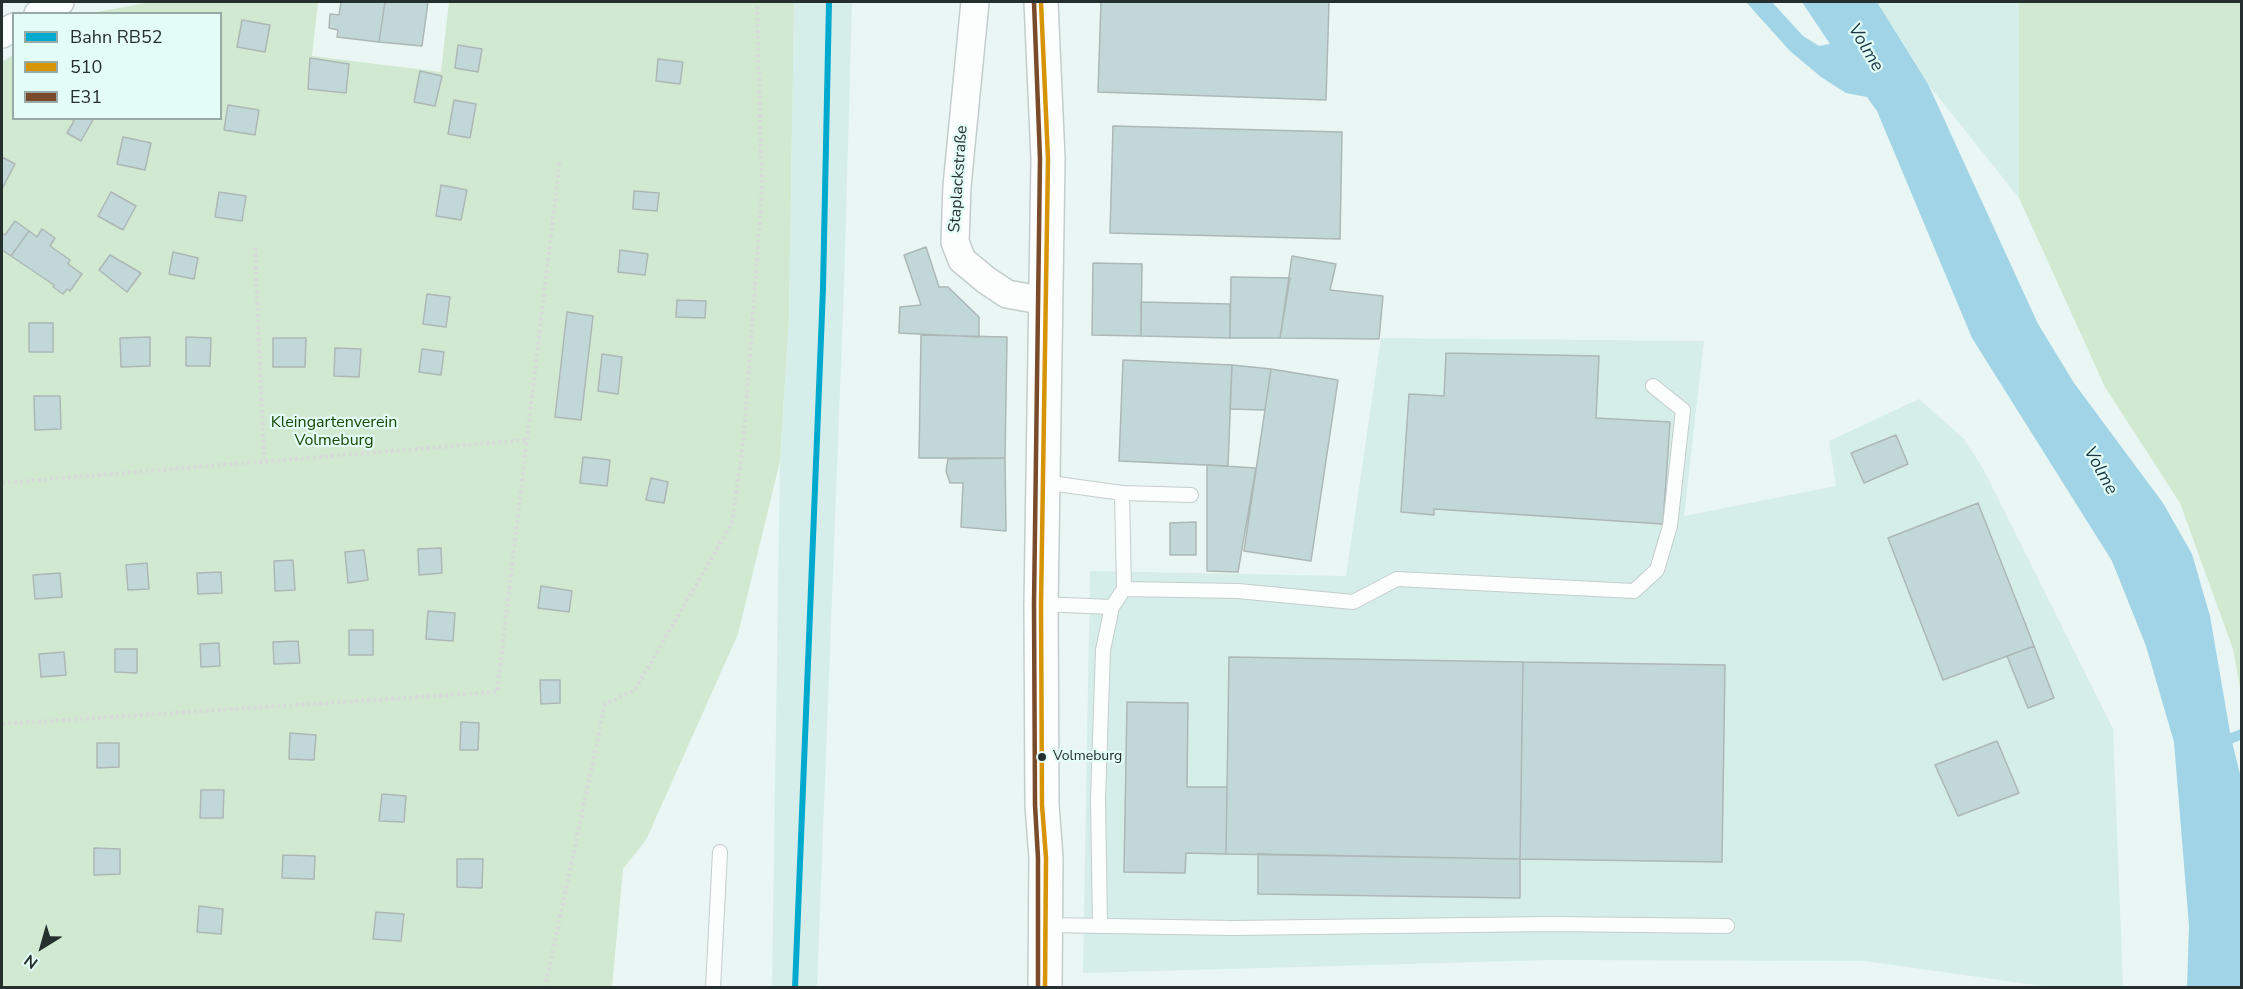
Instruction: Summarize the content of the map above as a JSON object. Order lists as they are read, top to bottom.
{
  "streets": {
    "street": ["Staplackstraße"]
  },
  "water": ["Volme"],
  "parks": ["Kleingartenverein Volmeburg"],
  "places": ["Volmeburg"],
  "lines": ["rail line RB52", "transit line 510", "transit line E31"],
  "legend": ["Bahn RB52", "510", "E31"],
  "north": "bottom left"
}
